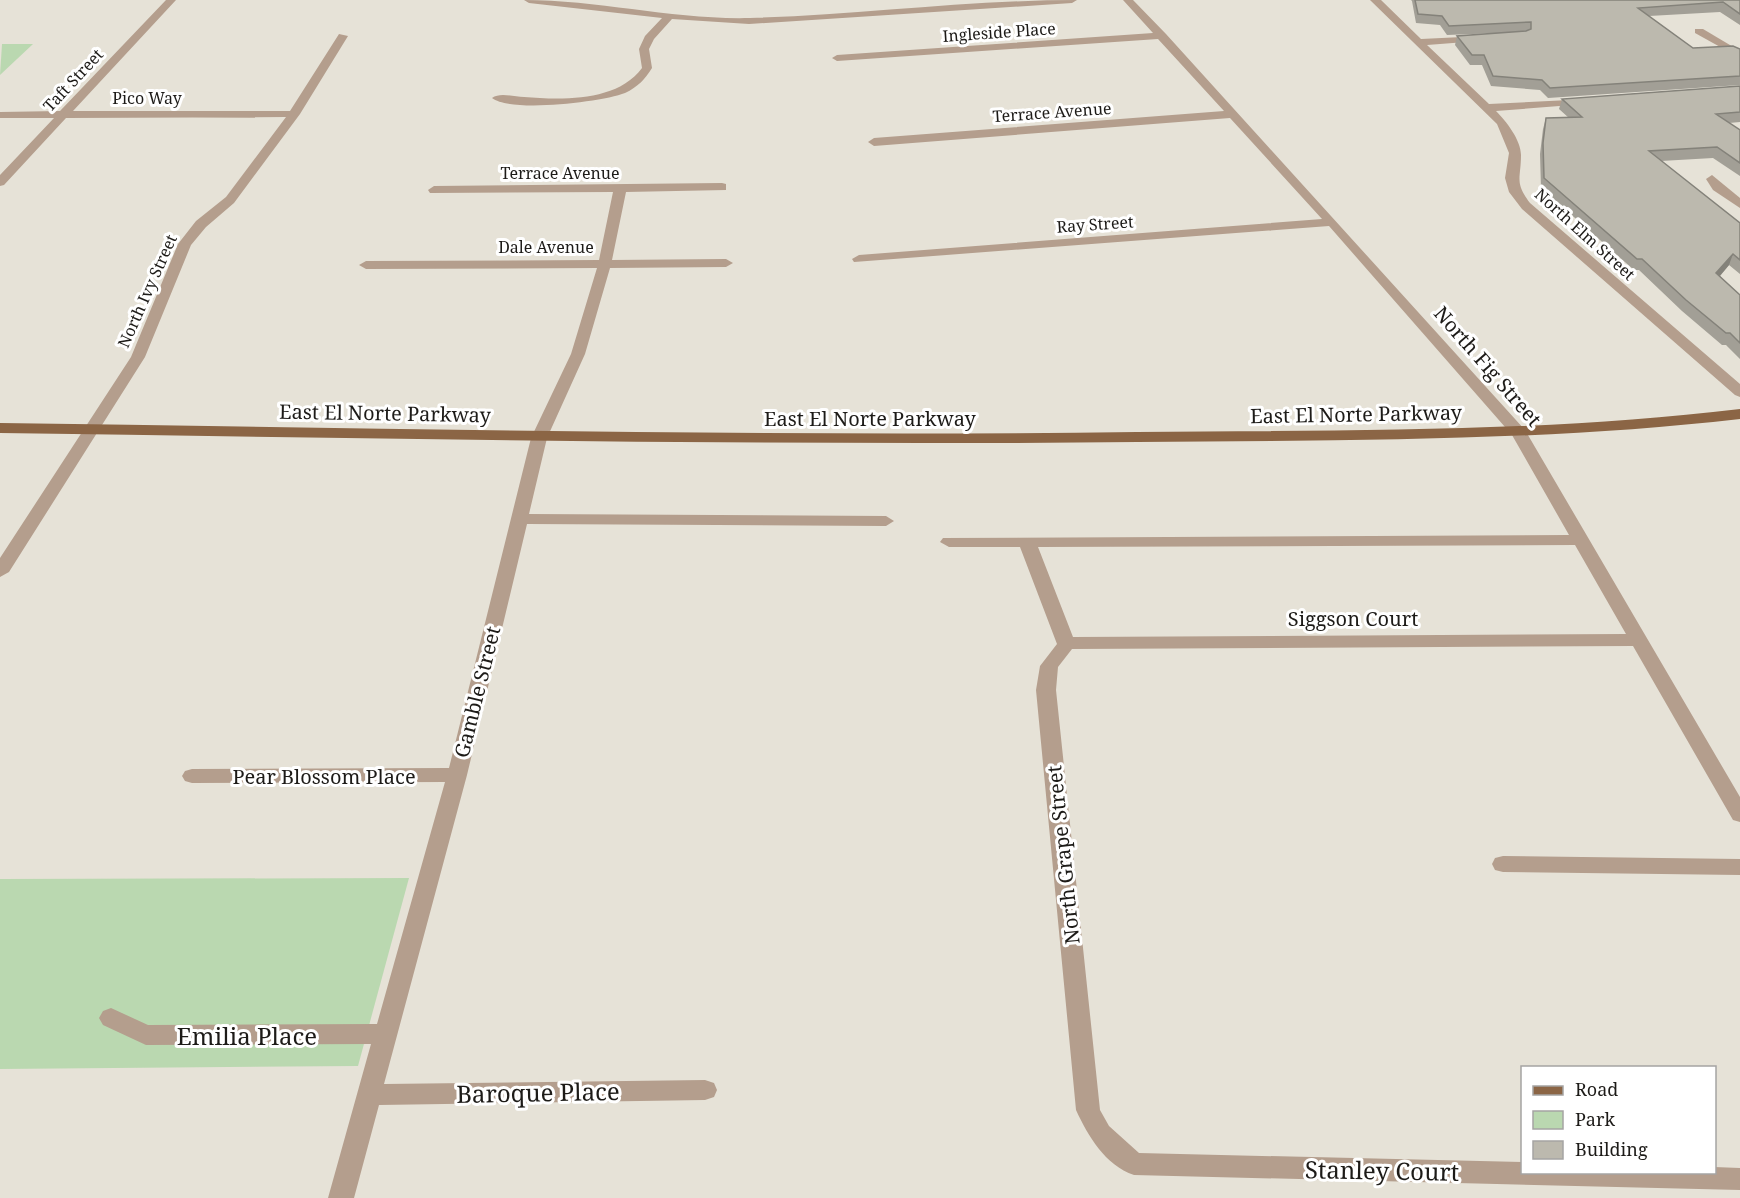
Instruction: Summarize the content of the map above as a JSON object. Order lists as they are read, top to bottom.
{
  "streets": {
    "main road": ["East El Norte Parkway"],
    "street": [
      "Ingleside Place",
      "Taft Street",
      "Pico Way",
      "Terrace Avenue",
      "Ray Street",
      "North Elm Street",
      "Dale Avenue",
      "North Ivy Street",
      "North Fig Street",
      "Siggson Court",
      "Gamble Street",
      "Pear Blossom Place",
      "North Grape Street",
      "Emilia Place",
      "Baroque Place",
      "Stanley Court"
    ]
  },
  "crossings": [
    ["Ingleside Place", "North Fig Street"],
    ["Taft Street", "Pico Way"],
    ["Pico Way", "North Ivy Street"],
    ["Terrace Avenue", "North Fig Street"],
    ["Terrace Avenue", "Gamble Street"],
    ["Ray Street", "North Fig Street"],
    ["Dale Avenue", "Gamble Street"],
    ["North Ivy Street", "East El Norte Parkway"],
    ["North Fig Street", "East El Norte Parkway"],
    ["North Fig Street", "Siggson Court"],
    ["East El Norte Parkway", "Gamble Street"],
    ["Siggson Court", "North Grape Street"],
    ["Gamble Street", "Pear Blossom Place"],
    ["Gamble Street", "Emilia Place"],
    ["Gamble Street", "Baroque Place"],
    ["North Grape Street", "Stanley Court"]
  ],
  "legend": ["Road", "Park", "Building"]
}
